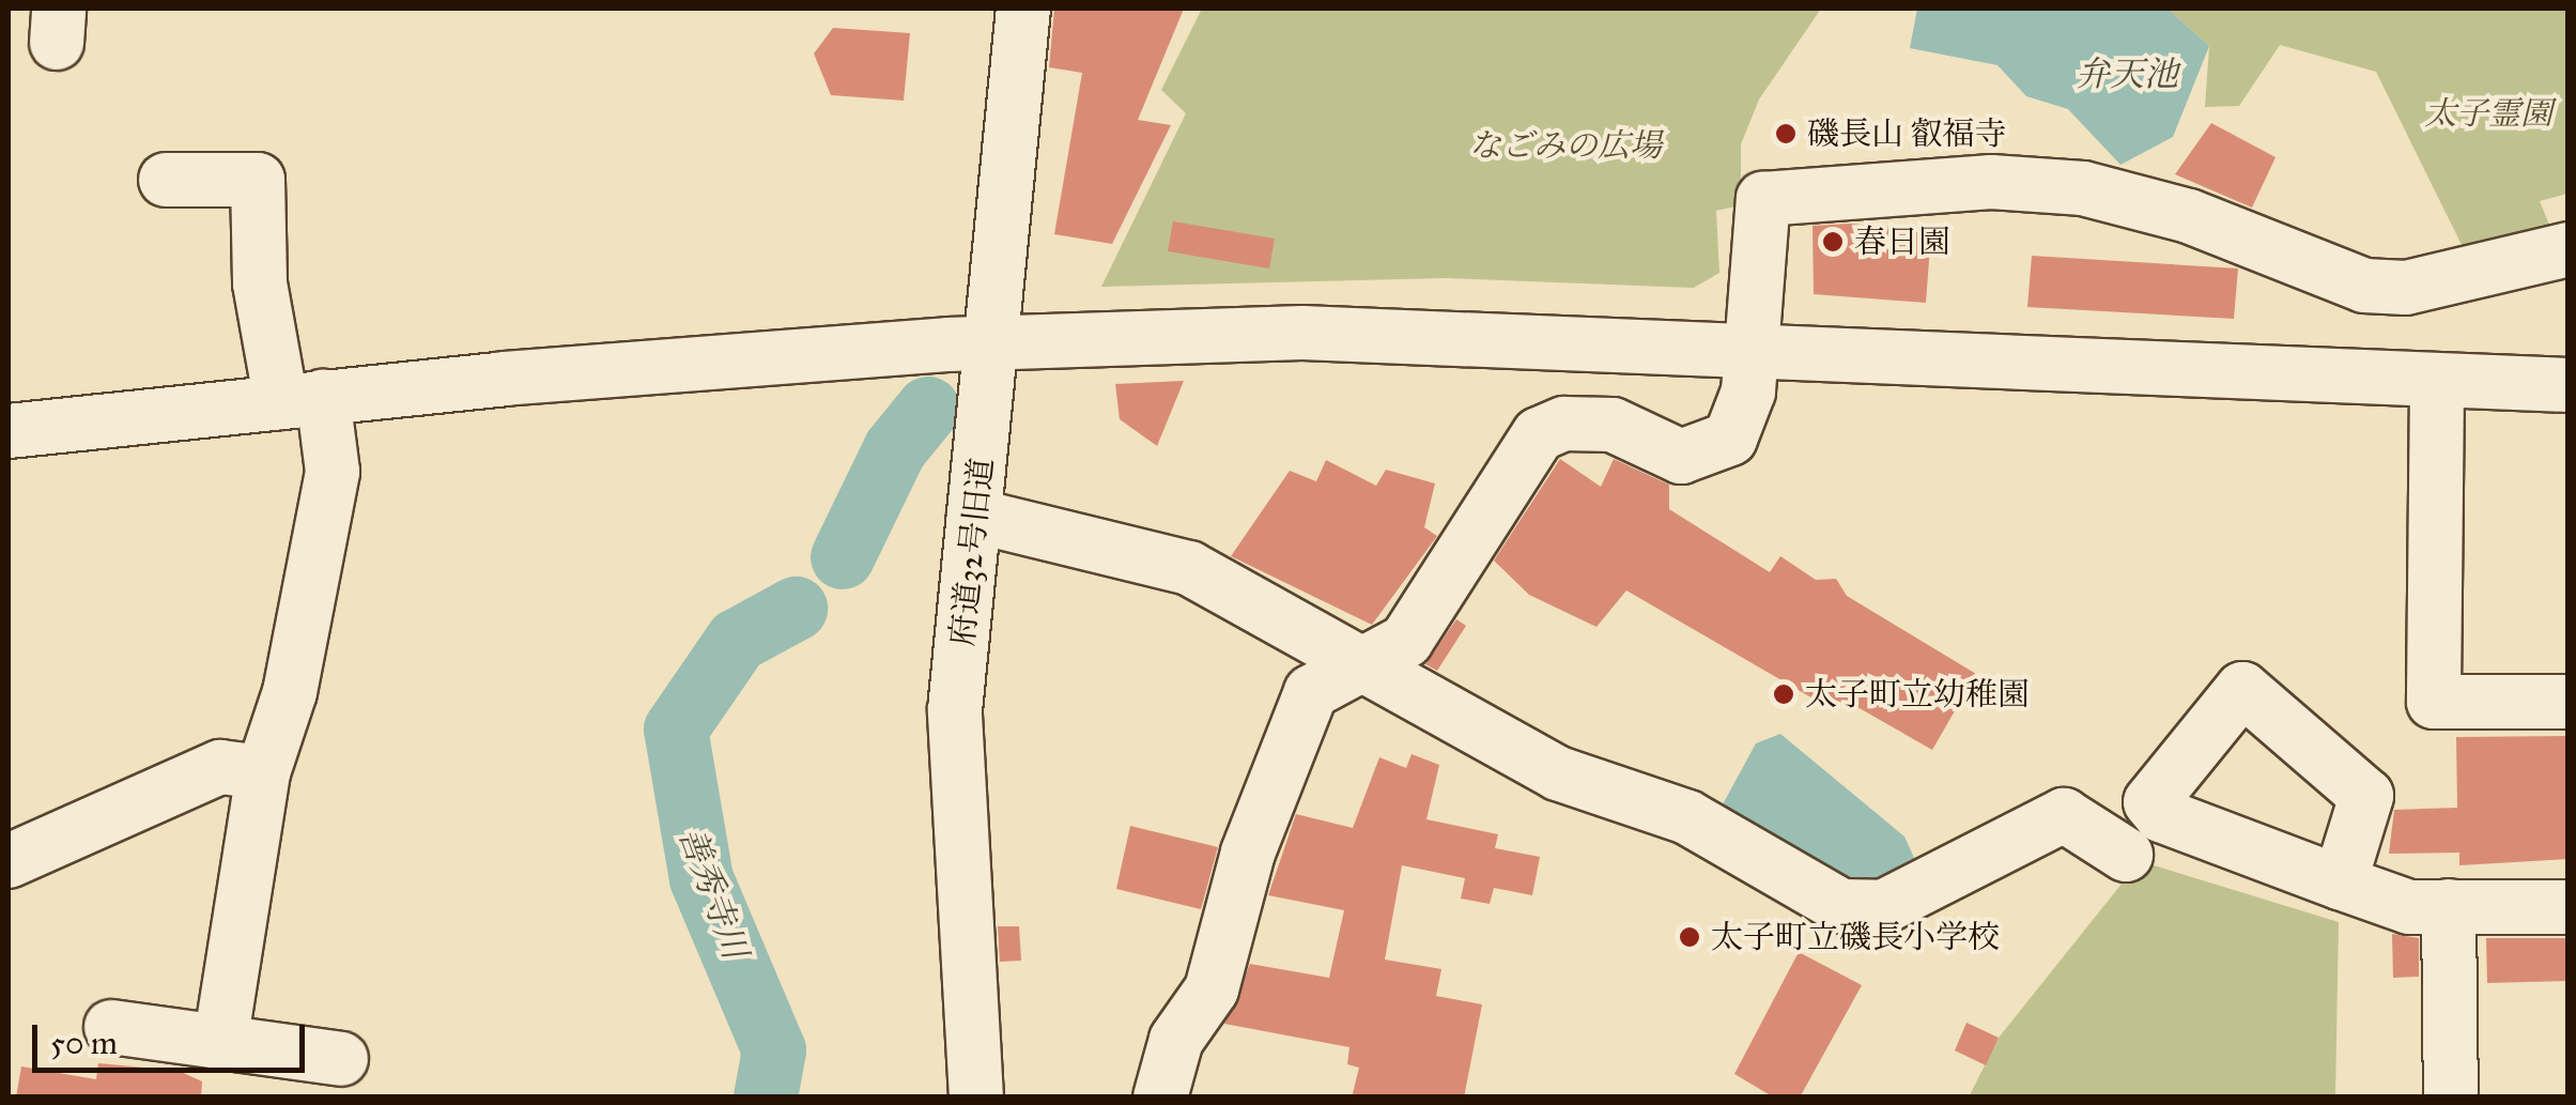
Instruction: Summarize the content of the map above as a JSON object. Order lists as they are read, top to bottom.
{
  "streets": {
    "street": ["府道32号旧道"]
  },
  "water": ["弁天池", "善秀寺川"],
  "parks": ["太子霊園", "なごみの広場"],
  "places": [
    "磯長山 叡福寺",
    "春日園",
    "太子町立幼稚園",
    "太子町立磯長小学校"
  ],
  "scale_bar": "50 m"
}
